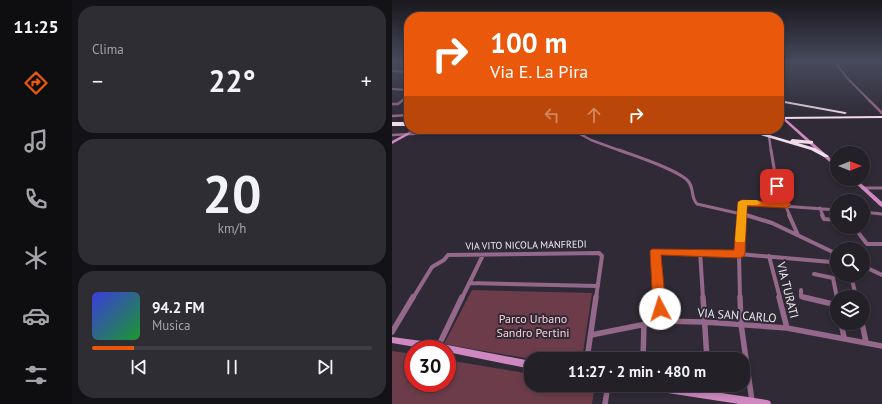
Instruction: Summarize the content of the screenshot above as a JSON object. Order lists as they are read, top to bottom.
{
  "streets": {
    "street": ["VIA VITO NICOLA MANFREDI", "VIA TURATI", "VIA SAN CARLO"]
  },
  "crossings": [
    ["VIA TURATI", "VIA SAN CARLO"]
  ],
  "parks": ["Parco Urbano Sandro Pertini"],
  "north": "right",
  "page": {
    "tabs": "11:25",
    "tile": [
      "Clima",
      ["20", "km/h"]
    ],
    "turn": ["100 m", "Via E. La Pira"],
    "heat": ["−", "22°", "+"],
    "song": ["94.2 FM", "Musica"],
    "limit": "30",
    "trip": "11:27 · 2 min · 480 m"
  }
}
